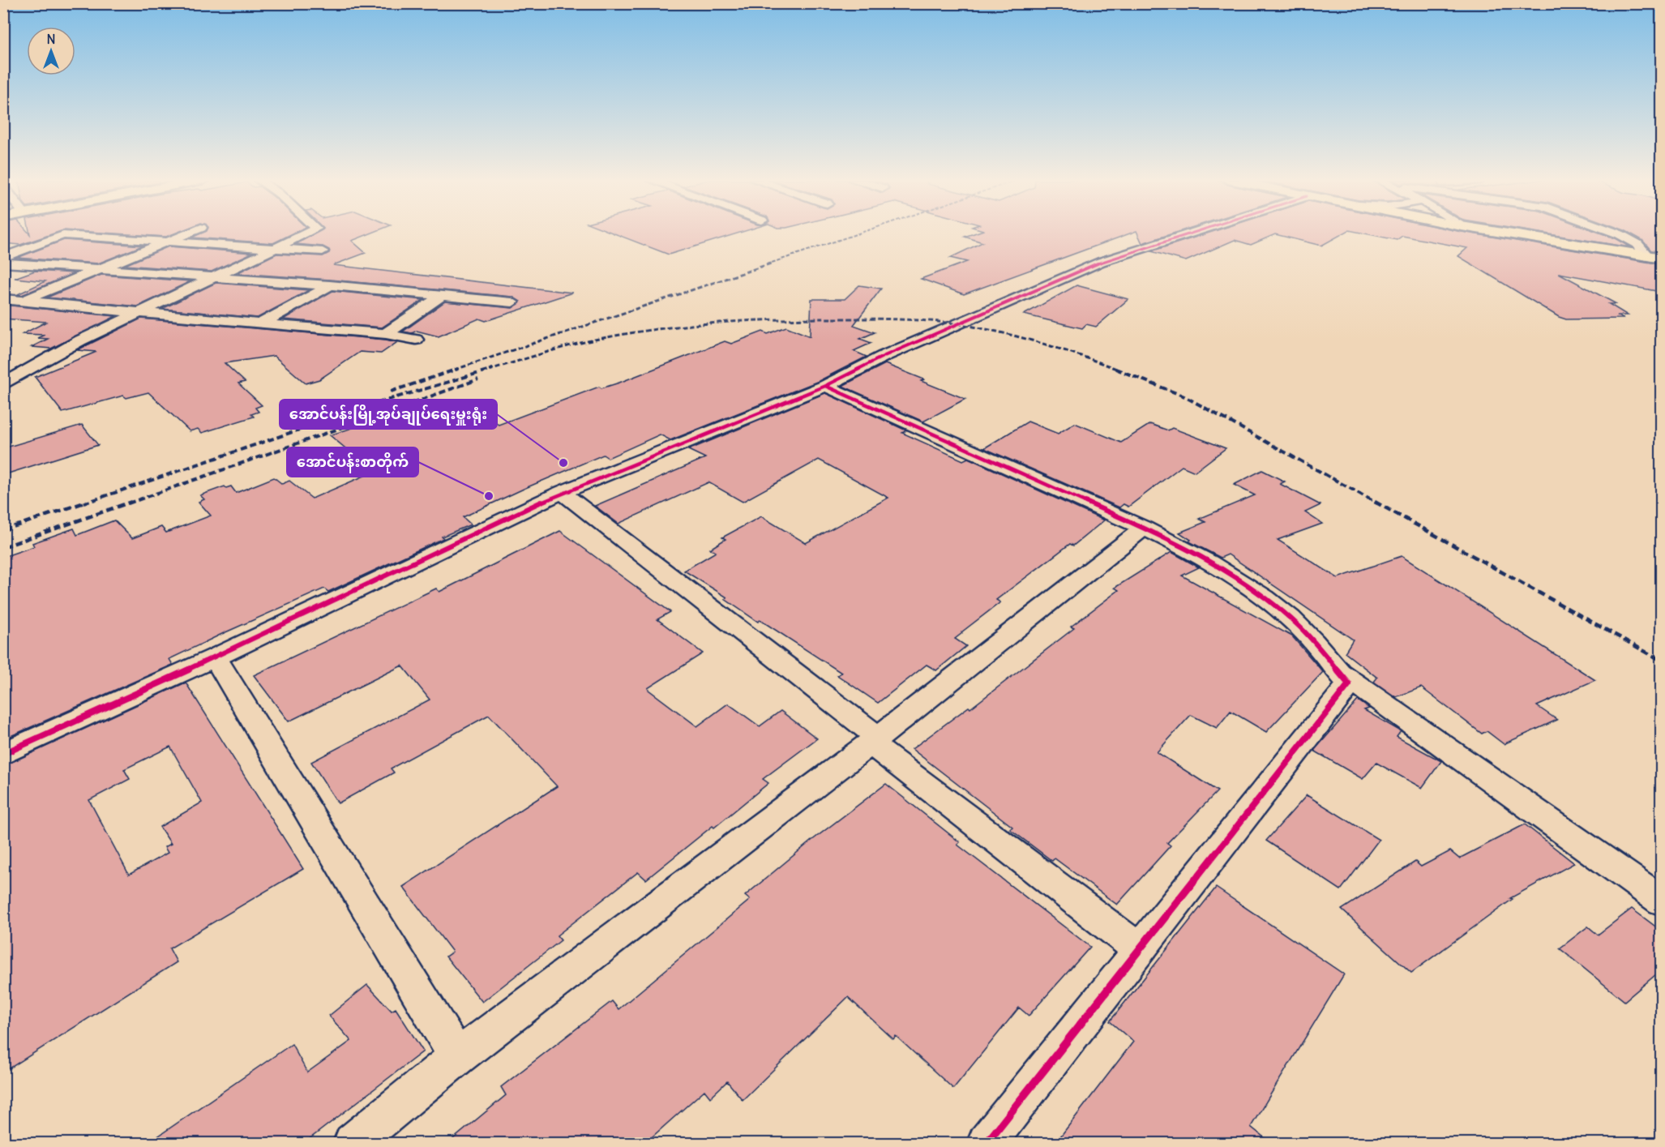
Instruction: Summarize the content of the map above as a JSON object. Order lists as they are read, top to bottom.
{
  "places": ["အောင်ပန်းမြို့အုပ်ချုပ်ရေးမှူးရုံး", "အောင်ပန်းစာတိုက်"],
  "north": "top"
}
